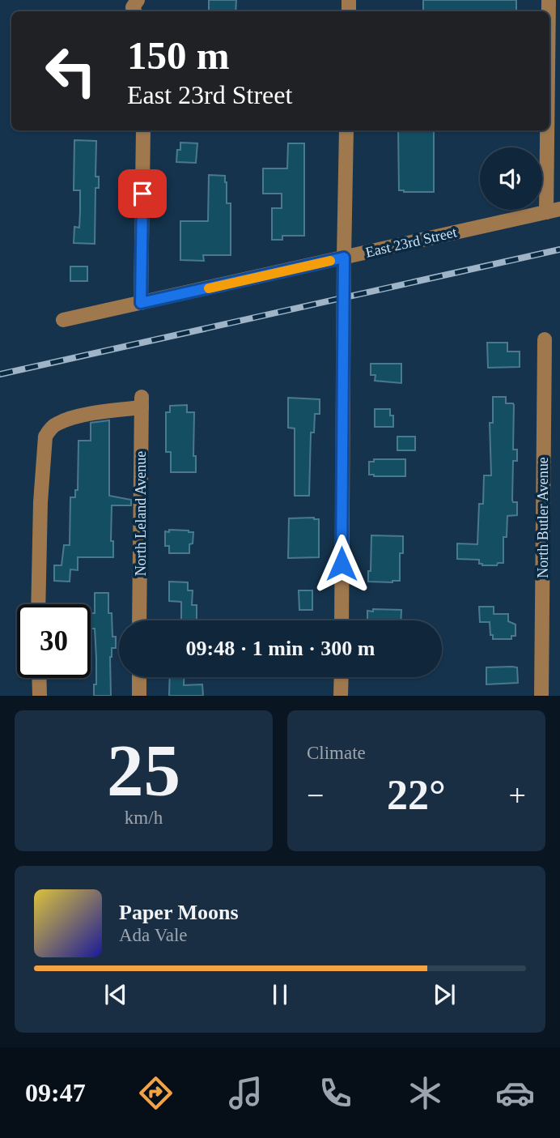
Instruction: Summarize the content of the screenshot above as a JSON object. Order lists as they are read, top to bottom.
{
  "streets": {
    "street": ["East 23rd Street", "North Leland Avenue", "North Butler Avenue"]
  },
  "page": {
    "turn": ["150 m", "East 23rd Street"],
    "limit": "30",
    "trip": "09:48 · 1 min · 300 m",
    "tile": [
      ["25", "km/h"],
      "Climate"
    ],
    "heat": ["−", "22°", "+"],
    "song": ["Paper Moons", "Ada Vale"],
    "tabs": "09:47"
  }
}
